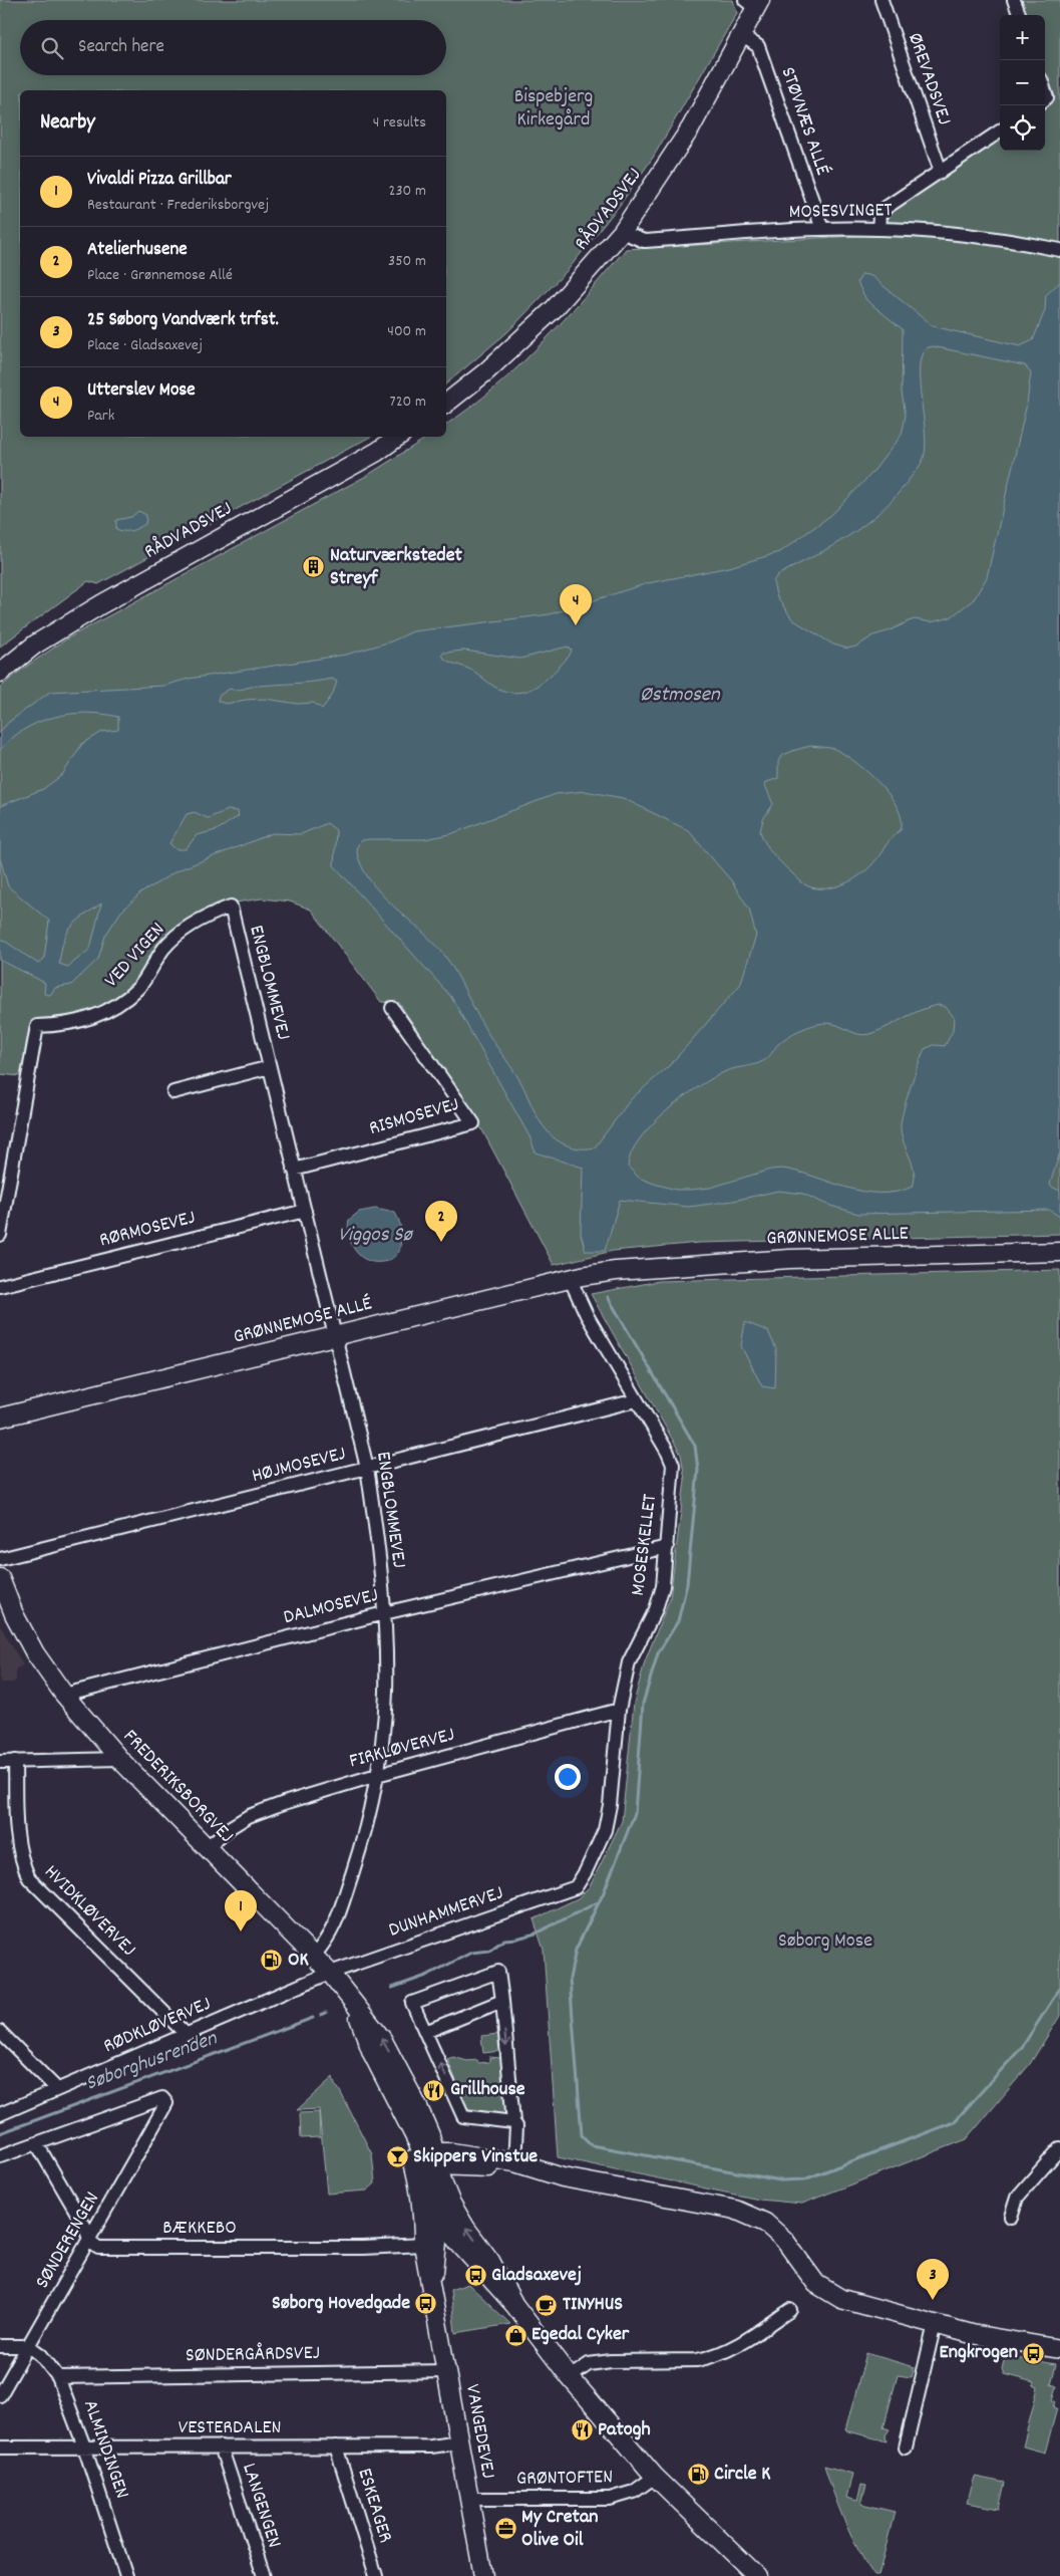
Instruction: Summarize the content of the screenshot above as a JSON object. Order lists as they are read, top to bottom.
{
  "streets": {
    "street": [
      "ØREVADSVEJ",
      "STØVNÆS ALLÉ",
      "RÅDVADSVEJ",
      "MOSESVINGET",
      "VED VIGEN",
      "ENGBLOMMEVEJ",
      "RISMOSEVEJ",
      "RØRMOSEVEJ",
      "GRØNNEMOSE ALLE",
      "GRØNNEMOSE ALLÉ",
      "HØJMOSEVEJ",
      "MOSESKELLET",
      "DALMOSEVEJ",
      "FIRKLØVERVEJ",
      "FREDERIKSBORGVEJ",
      "HVIDKLØVERVEJ",
      "DUNHAMMERVEJ",
      "RØDKLØVERVEJ",
      "BÆKKEBO",
      "SØNDERENGEN",
      "SØNDERGÅRDSVEJ",
      "VESTERDALEN",
      "VANGEDEVEJ",
      "ALMINDINGEN",
      "GRØNTOFTEN",
      "LANGENGEN",
      "ESKEAGER"
    ]
  },
  "crossings": [
    ["STØVNÆS ALLÉ", "RÅDVADSVEJ"],
    ["STØVNÆS ALLÉ", "MOSESVINGET"],
    ["RÅDVADSVEJ", "MOSESVINGET"],
    ["VED VIGEN", "ENGBLOMMEVEJ"],
    ["ENGBLOMMEVEJ", "RISMOSEVEJ"],
    ["ENGBLOMMEVEJ", "RØRMOSEVEJ"],
    ["ENGBLOMMEVEJ", "GRØNNEMOSE ALLÉ"],
    ["ENGBLOMMEVEJ", "HØJMOSEVEJ"],
    ["ENGBLOMMEVEJ", "DALMOSEVEJ"],
    ["ENGBLOMMEVEJ", "FIRKLØVERVEJ"],
    ["ENGBLOMMEVEJ", "FREDERIKSBORGVEJ"],
    ["GRØNNEMOSE ALLE", "GRØNNEMOSE ALLÉ"],
    ["GRØNNEMOSE ALLÉ", "MOSESKELLET"],
    ["HØJMOSEVEJ", "MOSESKELLET"],
    ["MOSESKELLET", "DALMOSEVEJ"],
    ["MOSESKELLET", "FIRKLØVERVEJ"],
    ["MOSESKELLET", "DUNHAMMERVEJ"],
    ["DALMOSEVEJ", "FREDERIKSBORGVEJ"],
    ["FIRKLØVERVEJ", "FREDERIKSBORGVEJ"],
    ["FREDERIKSBORGVEJ", "DUNHAMMERVEJ"],
    ["FREDERIKSBORGVEJ", "RØDKLØVERVEJ"],
    ["FREDERIKSBORGVEJ", "VANGEDEVEJ"],
    ["HVIDKLØVERVEJ", "RØDKLØVERVEJ"],
    ["DUNHAMMERVEJ", "RØDKLØVERVEJ"],
    ["BÆKKEBO", "SØNDERENGEN"],
    ["BÆKKEBO", "VANGEDEVEJ"],
    ["SØNDERENGEN", "ALMINDINGEN"],
    ["SØNDERGÅRDSVEJ", "VANGEDEVEJ"],
    ["SØNDERGÅRDSVEJ", "ALMINDINGEN"],
    ["VESTERDALEN", "VANGEDEVEJ"],
    ["VESTERDALEN", "ALMINDINGEN"],
    ["VESTERDALEN", "LANGENGEN"],
    ["VESTERDALEN", "ESKEAGER"],
    ["VANGEDEVEJ", "GRØNTOFTEN"]
  ],
  "water": ["Østmosen", "Viggos Sø", "Søborghusrenden"],
  "parks": ["Bispebjerg Kirkegård", "Søborg Mose"],
  "places": {
    "building": ["Naturværkstedet Streyf"],
    "fuel station": ["OK", "Circle K"],
    "restaurant": ["Grillhouse", "Patogh"],
    "bar": ["Skippers Vinstue"],
    "bus stop": ["Gladsaxevej", "Søborg Hovedgade", "Engkrogen"],
    "cafe": ["TINYHUS"],
    "shop": ["Egedal Cyker"],
    "office": ["My Cretan Olive Oil"]
  },
  "page": {
    "map_buttons": ["+", "−"],
    "search": "Search here",
    "heading": ["Nearby", "4 results"],
    "list": [
      {
        "mark": "1",
        "name": "Vivaldi Pizza Grillbar",
        "note": "Restaurant · Frederiksborgvej",
        "value": "230 m"
      },
      {
        "mark": "2",
        "name": "Atelierhusene",
        "note": "Place · Grønnemose Allé",
        "value": "350 m"
      },
      {
        "mark": "3",
        "name": "25 Søborg Vandværk trfst.",
        "note": "Place · Gladsaxevej",
        "value": "400 m"
      },
      {
        "mark": "4",
        "name": "Utterslev Mose",
        "note": "Park",
        "value": "720 m"
      }
    ],
    "pins": [
      "4",
      "2",
      "1",
      "3"
    ]
  }
}
